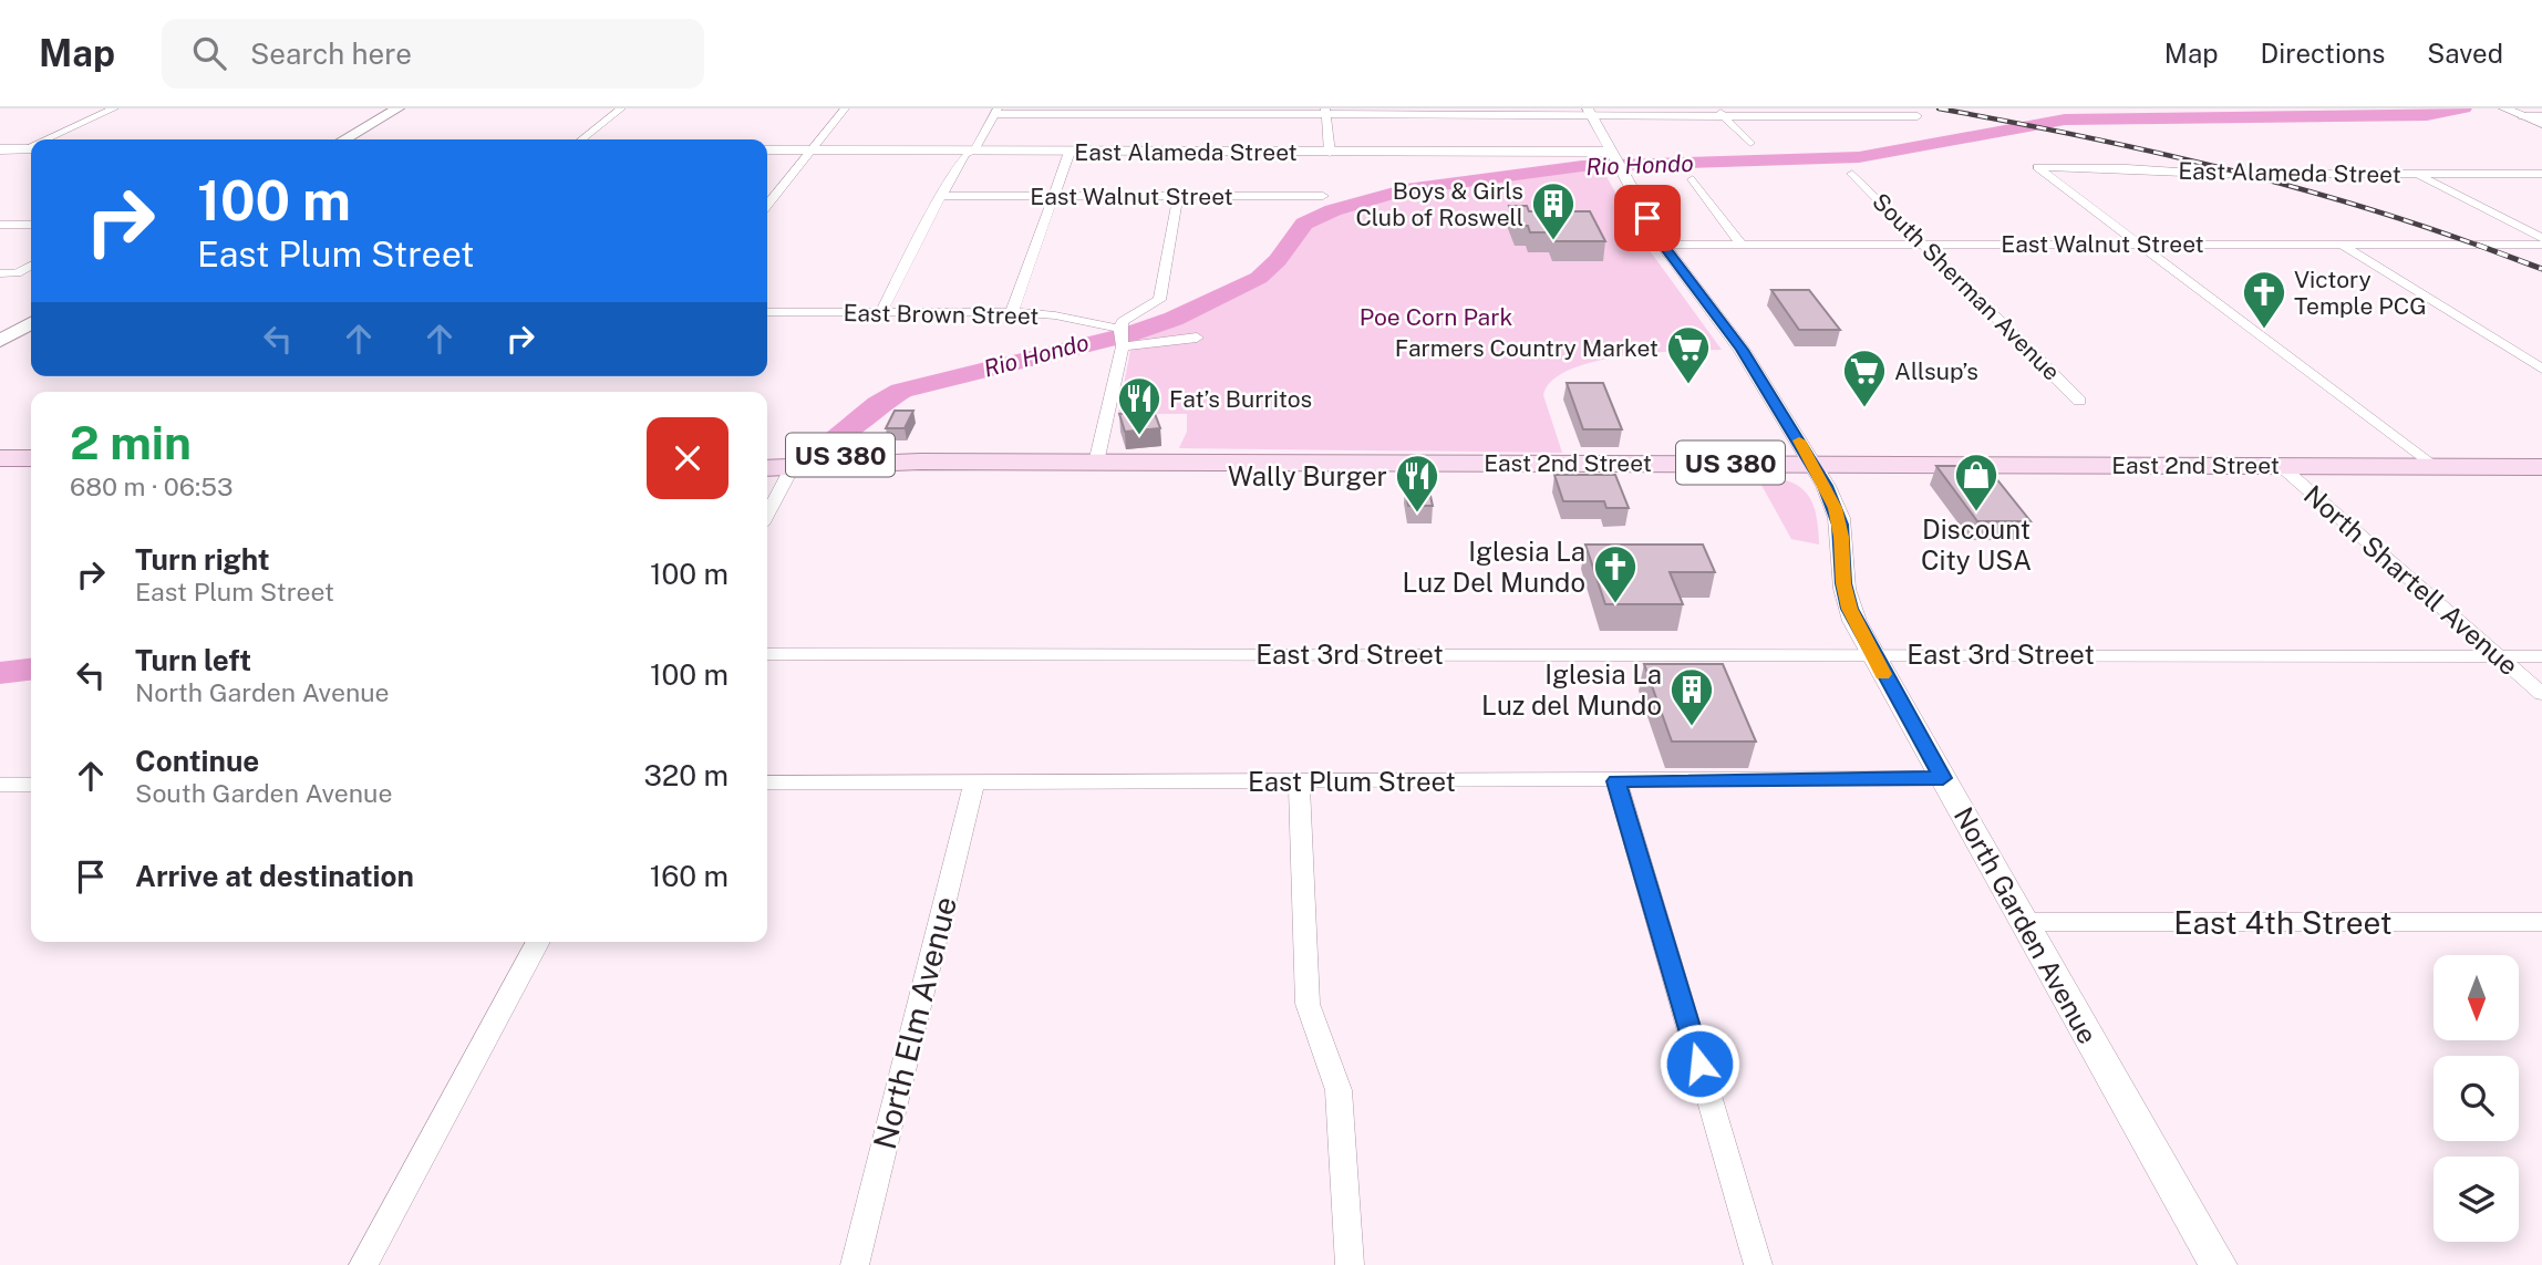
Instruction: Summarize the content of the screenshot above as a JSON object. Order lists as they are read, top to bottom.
{
  "streets": {
    "main road": ["US 380", "East 2nd Street"],
    "street": [
      "East Alameda Street",
      "East Walnut Street",
      "South Sherman Avenue",
      "East Brown Street",
      "North Shartell Avenue",
      "East 3rd Street",
      "East Plum Street",
      "East 4th Street",
      "North Garden Avenue",
      "North Elm Avenue"
    ]
  },
  "crossings": [
    ["East Alameda Street", "East Walnut Street"],
    ["East Alameda Street", "North Garden Avenue"],
    ["East Walnut Street", "South Sherman Avenue"],
    ["East Walnut Street", "North Garden Avenue"],
    ["East 2nd Street", "North Shartell Avenue"],
    ["East 2nd Street", "North Garden Avenue"],
    ["North Shartell Avenue", "East 3rd Street"],
    ["East 3rd Street", "North Garden Avenue"],
    ["East Plum Street", "North Garden Avenue"],
    ["East Plum Street", "North Elm Avenue"],
    ["East 4th Street", "North Garden Avenue"]
  ],
  "water": ["Rio Hondo"],
  "parks": ["Poe Corn Park"],
  "places": {
    "building": ["Boys & Girls Club of Roswell", "Iglesia La Luz del Mundo"],
    "church": ["Victory Temple PCG", "Iglesia La Luz Del Mundo"],
    "supermarket": ["Farmers Country Market", "Allsup’s"],
    "restaurant": ["Fat’s Burritos", "Wally Burger"],
    "shop": ["Discount City USA"]
  },
  "north": "bottom",
  "page": {
    "header": "Map",
    "search": "Search here",
    "nav": ["Map", "Directions", "Saved"],
    "turn": ["100 m", "East Plum Street"],
    "heading": ["2 min", "680 m · 06:53"],
    "list": [
      {
        "name": "Turn right",
        "note": "East Plum Street",
        "value": "100 m"
      },
      {
        "name": "Turn left",
        "note": "North Garden Avenue",
        "value": "100 m"
      },
      {
        "name": "Continue",
        "note": "South Garden Avenue",
        "value": "320 m"
      },
      {
        "name": "Arrive at destination",
        "value": "160 m"
      }
    ]
  }
}
